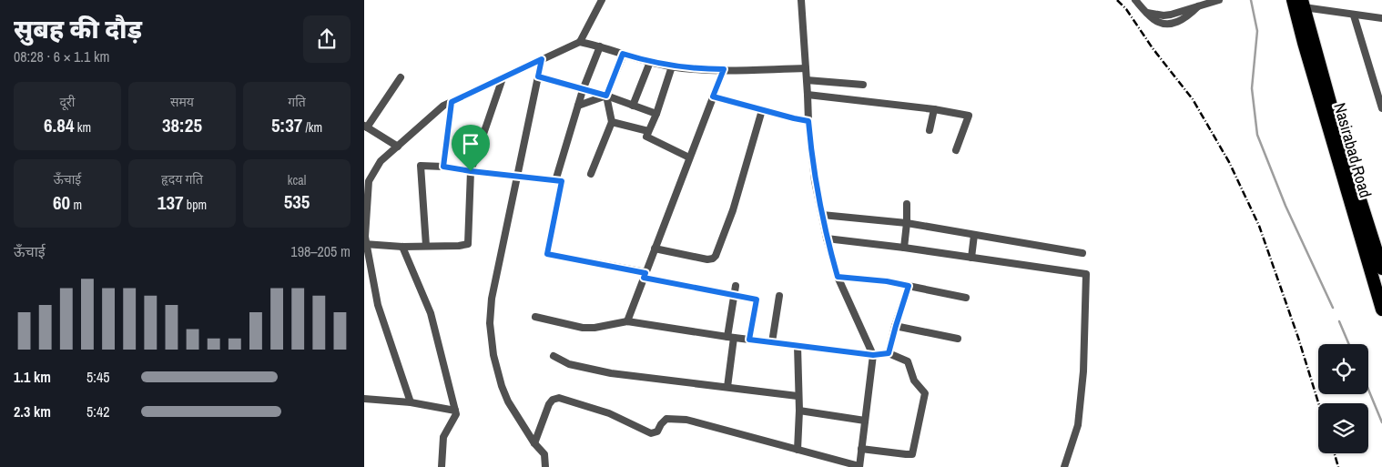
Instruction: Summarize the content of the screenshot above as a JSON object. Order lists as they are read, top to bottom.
{
  "streets": {
    "highway": ["Nasirabad Road"]
  },
  "page": {
    "heading": ["सुबह की दौड़", "08:28 · 6 × 1.1 km"],
    "stats": [
      ["दूरी", "6.84 km"],
      ["समय", "38:25"],
      ["गति", "5:37 /km"],
      ["ऊँचाई", "60 m"],
      ["हृदय गति", "137 bpm"],
      ["kcal", "535"]
    ],
    "chart": ["ऊँचाई", "198–205 m"],
    "list": [
      {
        "name": "1.1 km",
        "note": "5:45"
      },
      {
        "name": "2.3 km",
        "note": "5:42"
      }
    ]
  }
}
